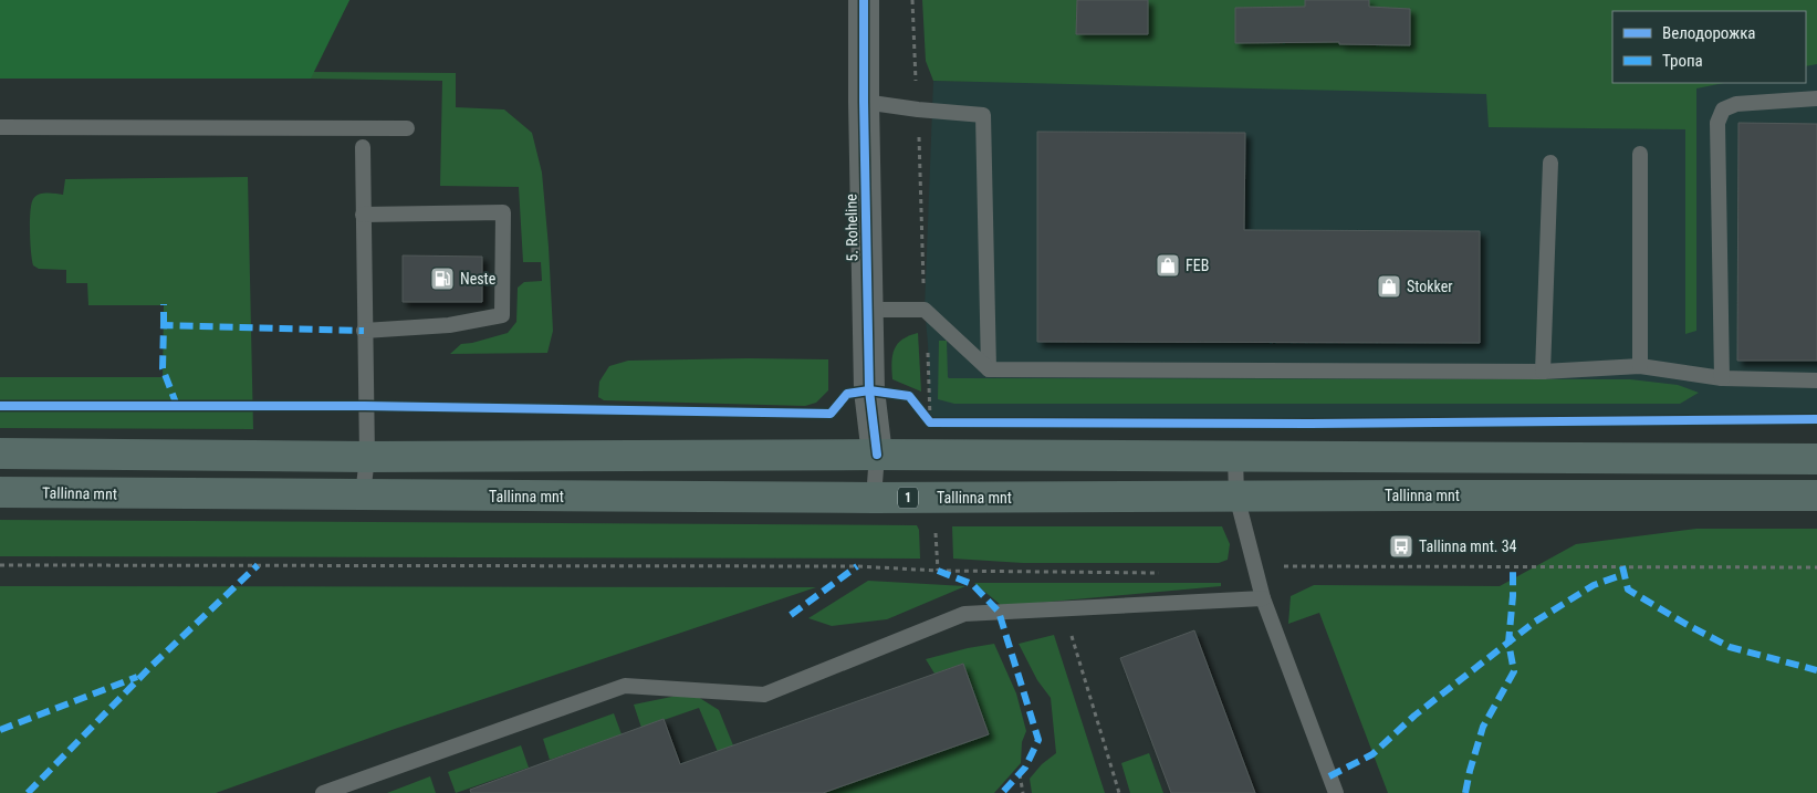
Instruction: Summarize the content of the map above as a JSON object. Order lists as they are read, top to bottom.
{
  "streets": {
    "highway": ["Tallinna mnt", "1"],
    "street": ["5. Roheline"]
  },
  "places": {
    "shop": ["FEB", "Stokker"],
    "fuel station": ["Neste"],
    "bus stop": ["Tallinna mnt. 34"]
  },
  "legend": ["Велодорожка", "Тропа"]
}
